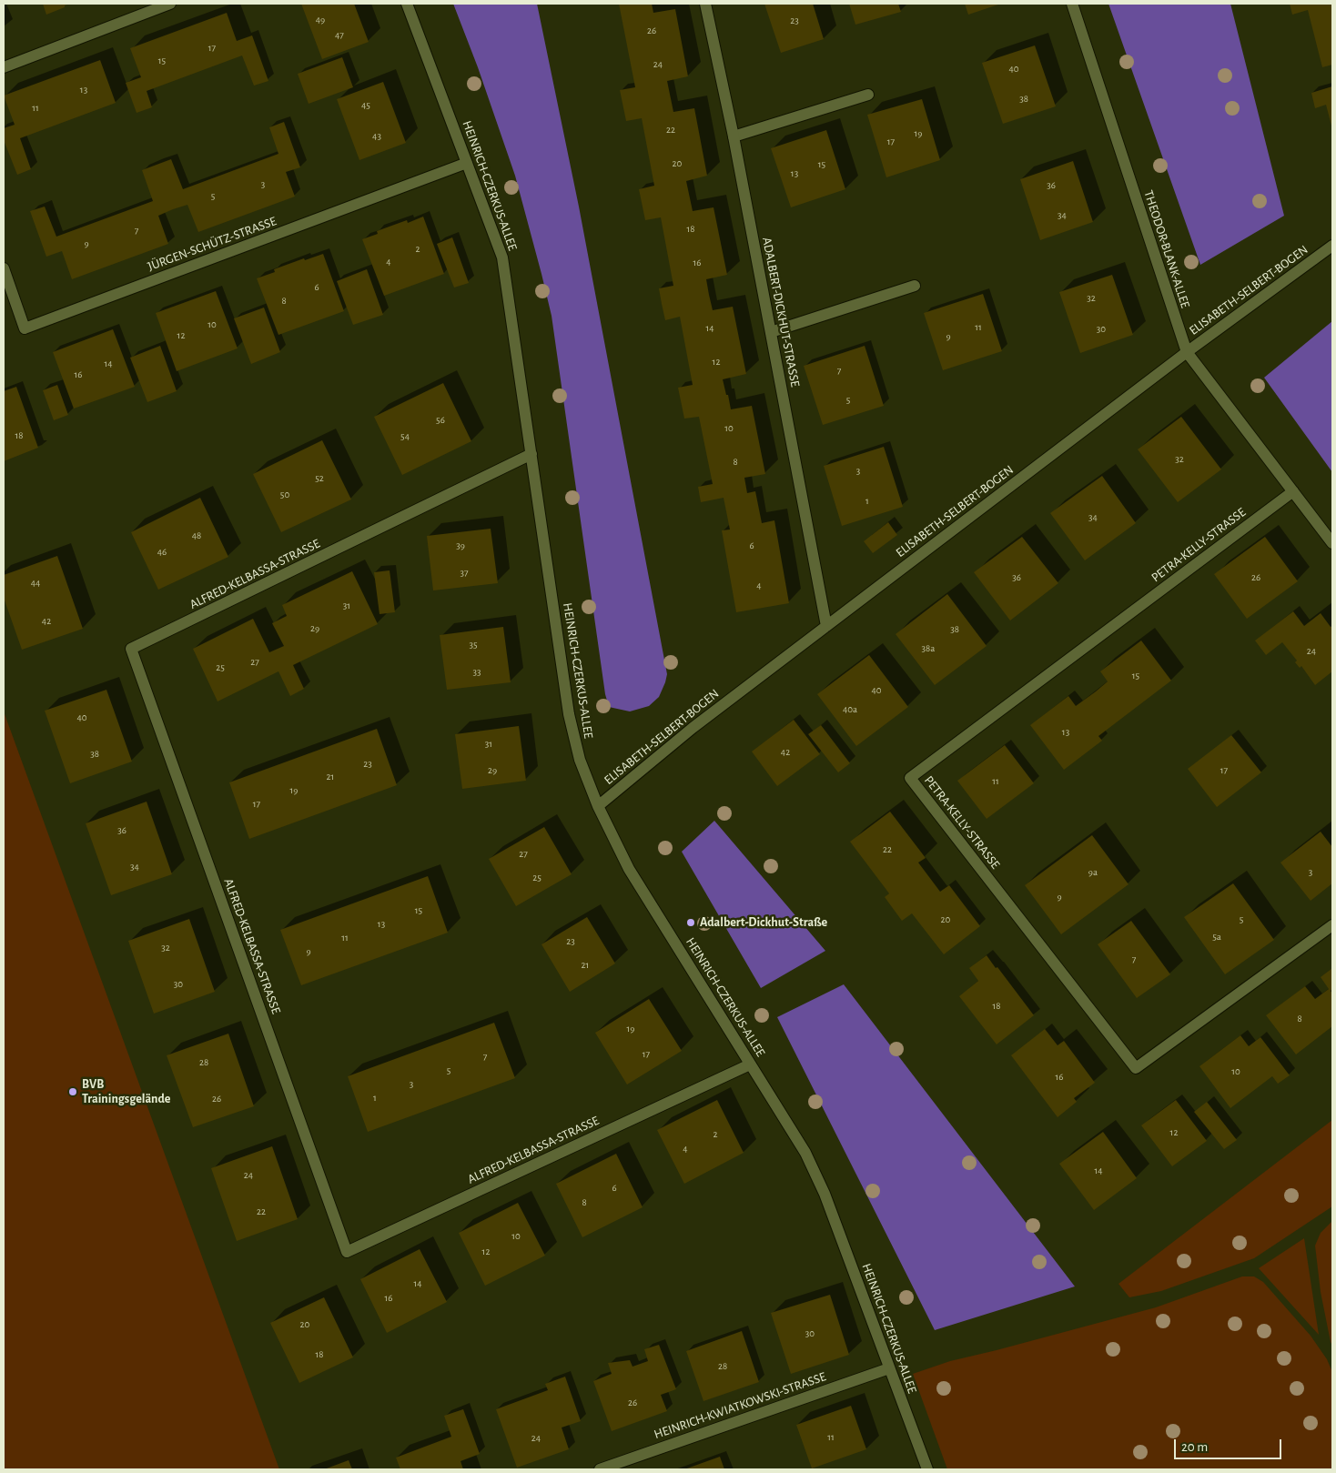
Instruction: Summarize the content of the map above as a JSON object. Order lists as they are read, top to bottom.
{
  "streets": {
    "street": [
      "HEINRICH-CZERKUS-ALLEE",
      "JÜRGEN-SCHÜTZ-STRASSE",
      "THEODOR-BLANK-ALLEE",
      "ELISABETH-SELBERT-BOGEN",
      "ADALBERT-DICKHUT-STRASSE",
      "PETRA-KELLY-STRASSE",
      "ALFRED-KELBASSA-STRASSE",
      "HEINRICH-KWIATKOWSKI-STRASSE"
    ]
  },
  "crossings": [
    ["HEINRICH-CZERKUS-ALLEE", "JÜRGEN-SCHÜTZ-STRASSE"],
    ["HEINRICH-CZERKUS-ALLEE", "ELISABETH-SELBERT-BOGEN"],
    ["HEINRICH-CZERKUS-ALLEE", "ALFRED-KELBASSA-STRASSE"],
    ["HEINRICH-CZERKUS-ALLEE", "HEINRICH-KWIATKOWSKI-STRASSE"],
    ["THEODOR-BLANK-ALLEE", "ELISABETH-SELBERT-BOGEN"],
    ["THEODOR-BLANK-ALLEE", "PETRA-KELLY-STRASSE"],
    ["ELISABETH-SELBERT-BOGEN", "ADALBERT-DICKHUT-STRASSE"]
  ],
  "places": ["Adalbert-Dickhut-Straße", "BVB Trainingsgelände"],
  "house_numbers": [
    "49",
    "23",
    "26",
    "47",
    "17",
    "15",
    "24",
    "40",
    "13",
    "38",
    "45",
    "11",
    "22",
    "19",
    "43",
    "17",
    "20",
    "15",
    "13",
    "3",
    "36",
    "5",
    "34",
    "18",
    "7",
    "9",
    "2",
    "4",
    "16",
    "6",
    "32",
    "8",
    "10",
    "11",
    "14",
    "30",
    "12",
    "9",
    "12",
    "14",
    "7",
    "16",
    "5",
    "56",
    "10",
    "18",
    "54",
    "32",
    "8",
    "3",
    "52",
    "50",
    "1",
    "34",
    "48",
    "39",
    "6",
    "46",
    "37",
    "36",
    "26",
    "44",
    "4",
    "31",
    "42",
    "29",
    "38",
    "35",
    "38a",
    "24",
    "27",
    "25",
    "33",
    "15",
    "40",
    "40a",
    "40",
    "13",
    "31",
    "42",
    "38",
    "23",
    "29",
    "17",
    "21",
    "11",
    "19",
    "17",
    "36",
    "22",
    "27",
    "34",
    "9a",
    "3",
    "25",
    "9",
    "15",
    "20",
    "5",
    "13",
    "5a",
    "11",
    "23",
    "32",
    "9",
    "7",
    "21",
    "30",
    "18",
    "8",
    "19",
    "17",
    "7",
    "28",
    "5",
    "10",
    "16",
    "3",
    "1",
    "26",
    "12",
    "2",
    "4",
    "14",
    "24",
    "6",
    "8",
    "22",
    "10",
    "12",
    "14",
    "16",
    "20",
    "30",
    "18",
    "28",
    "26",
    "11",
    "24"
  ],
  "scale_bar": "20 m"
}
